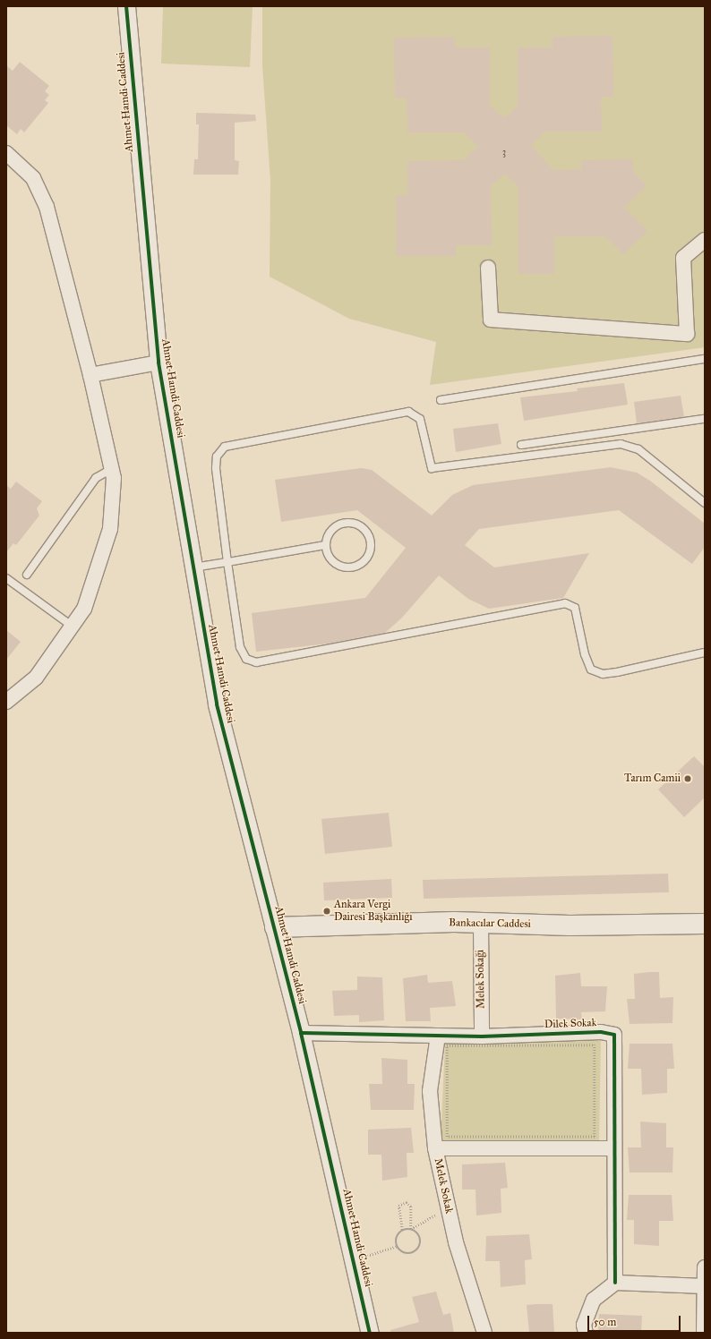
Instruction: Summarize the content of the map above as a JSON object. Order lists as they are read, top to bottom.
{
  "streets": {
    "main road": ["Bankacılar Caddesi"],
    "street": [
      "Ahmet Hamdi Caddesi",
      "Melek Sokaği",
      "Dilek Sokak",
      "Melek Sokak"
    ]
  },
  "crossings": [
    ["Ahmet Hamdi Caddesi", "Bankacılar Caddesi"],
    ["Ahmet Hamdi Caddesi", "Dilek Sokak"],
    ["Bankacılar Caddesi", "Melek Sokaği"],
    ["Melek Sokaği", "Dilek Sokak"],
    ["Dilek Sokak", "Melek Sokak"]
  ],
  "places": ["Tarım Camii", "Ankara Vergi Dairesi Başkanlığı"],
  "house_numbers": ["3"],
  "scale_bar": "50 m"
}
